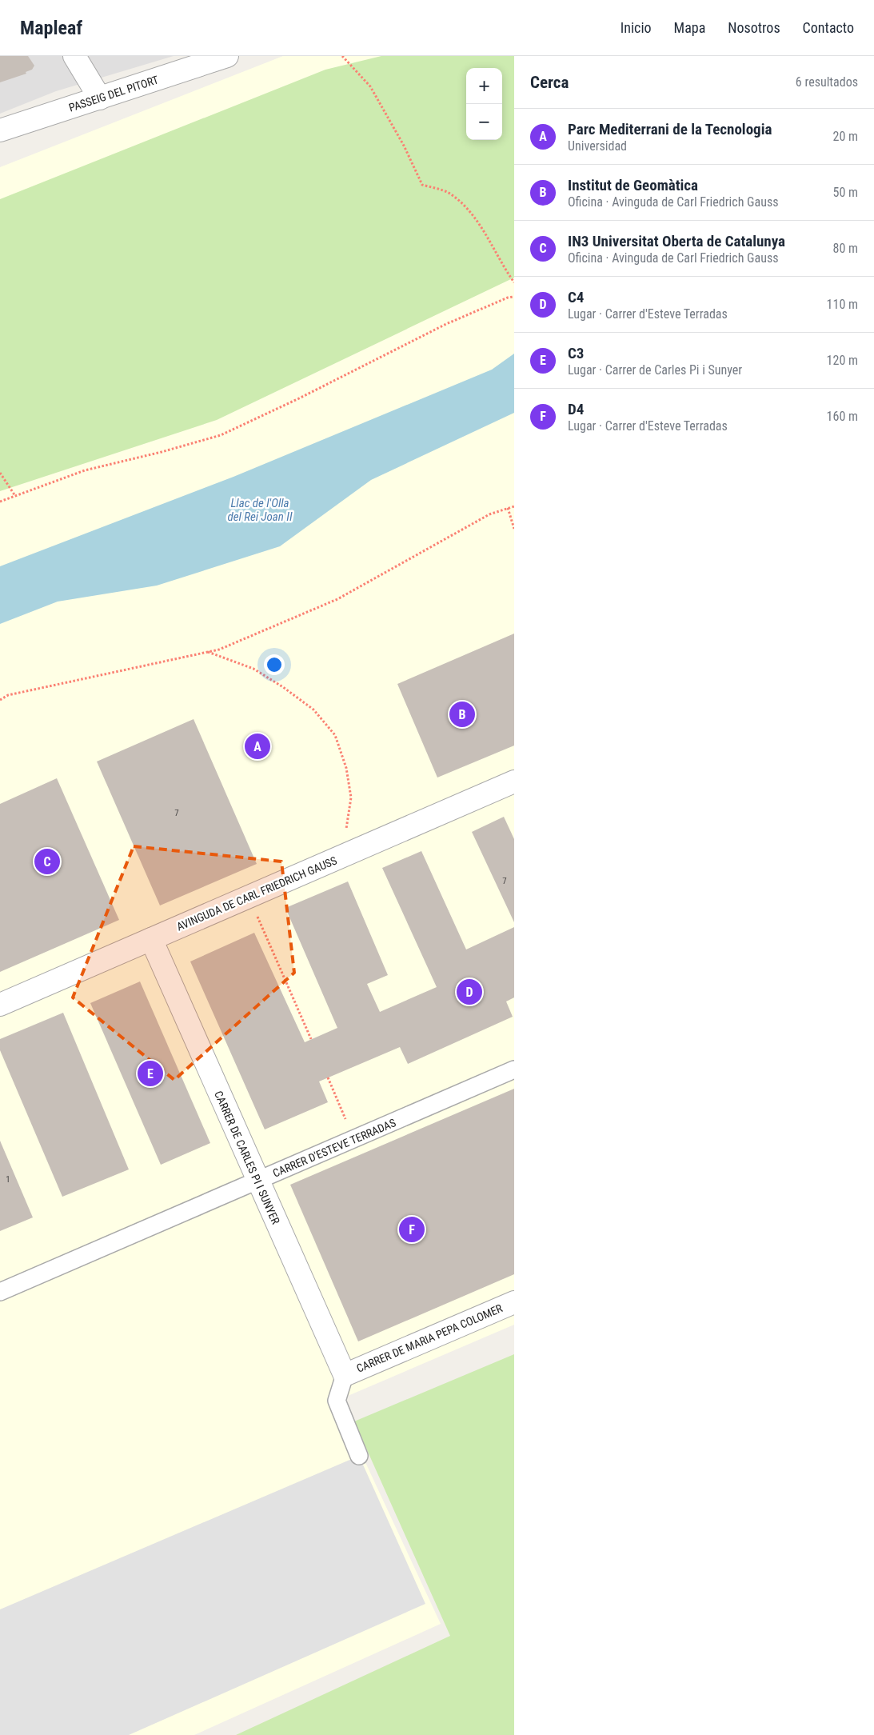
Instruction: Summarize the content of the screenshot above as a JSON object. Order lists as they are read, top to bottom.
{
  "streets": {
    "street": [
      "PASSEIG DEL PITORT",
      "AVINGUDA DE CARL FRIEDRICH GAUSS",
      "CARRER D'ESTEVE TERRADAS",
      "CARRER DE CARLES PI I SUNYER",
      "CARRER DE MARIA PEPA COLOMER"
    ]
  },
  "crossings": [
    ["AVINGUDA DE CARL FRIEDRICH GAUSS", "CARRER DE CARLES PI I SUNYER"],
    ["CARRER D'ESTEVE TERRADAS", "CARRER DE CARLES PI I SUNYER"],
    ["CARRER DE CARLES PI I SUNYER", "CARRER DE MARIA PEPA COLOMER"]
  ],
  "water": ["Llac de l'Olla del Rei Joan II"],
  "house_numbers": ["7", "7", "1"],
  "page": {
    "header": "Mapleaf",
    "nav": [
      "Inicio",
      "Mapa",
      "Nosotros",
      "Contacto"
    ],
    "heading": ["Cerca", "6 resultados"],
    "map_buttons": ["+", "−"],
    "list": [
      {
        "mark": "A",
        "name": "Parc Mediterrani de la Tecnologia",
        "note": "Universidad",
        "value": "20 m"
      },
      {
        "mark": "B",
        "name": "Institut de Geomàtica",
        "note": "Oficina · Avinguda de Carl Friedrich Gauss",
        "value": "50 m"
      },
      {
        "mark": "C",
        "name": "IN3 Universitat Oberta de Catalunya",
        "note": "Oficina · Avinguda de Carl Friedrich Gauss",
        "value": "80 m"
      },
      {
        "mark": "D",
        "name": "C4",
        "note": "Lugar · Carrer d'Esteve Terradas",
        "value": "110 m"
      },
      {
        "mark": "E",
        "name": "C3",
        "note": "Lugar · Carrer de Carles Pi i Sunyer",
        "value": "120 m"
      },
      {
        "mark": "F",
        "name": "D4",
        "note": "Lugar · Carrer d'Esteve Terradas",
        "value": "160 m"
      }
    ],
    "pins": [
      "B",
      "A",
      "C",
      "D",
      "E",
      "F"
    ]
  }
}
